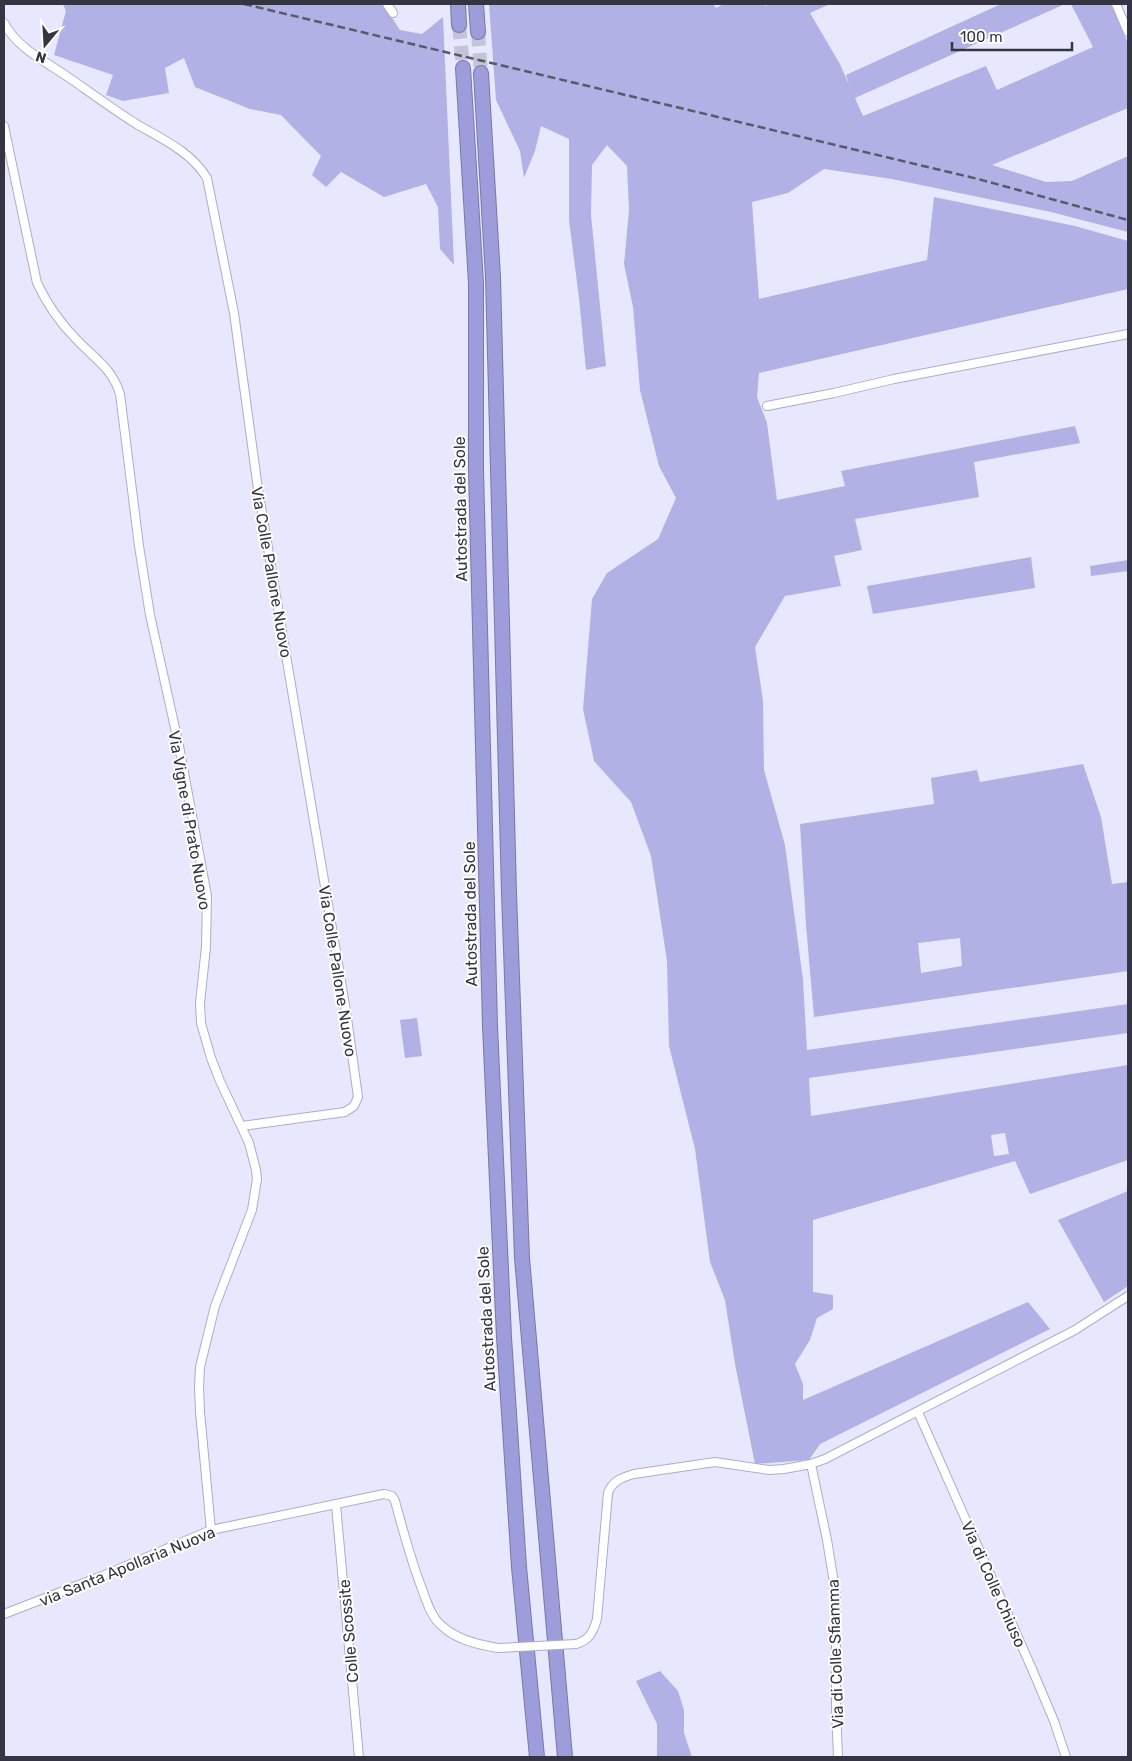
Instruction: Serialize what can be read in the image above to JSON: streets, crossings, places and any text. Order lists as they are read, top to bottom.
{
  "streets": {
    "highway": ["Autostrada del Sole"],
    "street": [
      "Via Colle Pallone Nuovo",
      "Via Vigne di Prato Nuovo",
      "via Santa Apollaria Nuova",
      "Via di Colle Chiuso",
      "Colle Scossite",
      "Via di Colle Sfiamma"
    ]
  },
  "crossings": [
    ["Via Colle Pallone Nuovo", "Via Vigne di Prato Nuovo"],
    ["Via Vigne di Prato Nuovo", "via Santa Apollaria Nuova"],
    ["via Santa Apollaria Nuova", "Colle Scossite"],
    ["via Santa Apollaria Nuova", "Via di Colle Sfiamma"]
  ],
  "scale_bar": "100 m",
  "north": "bottom"
}
